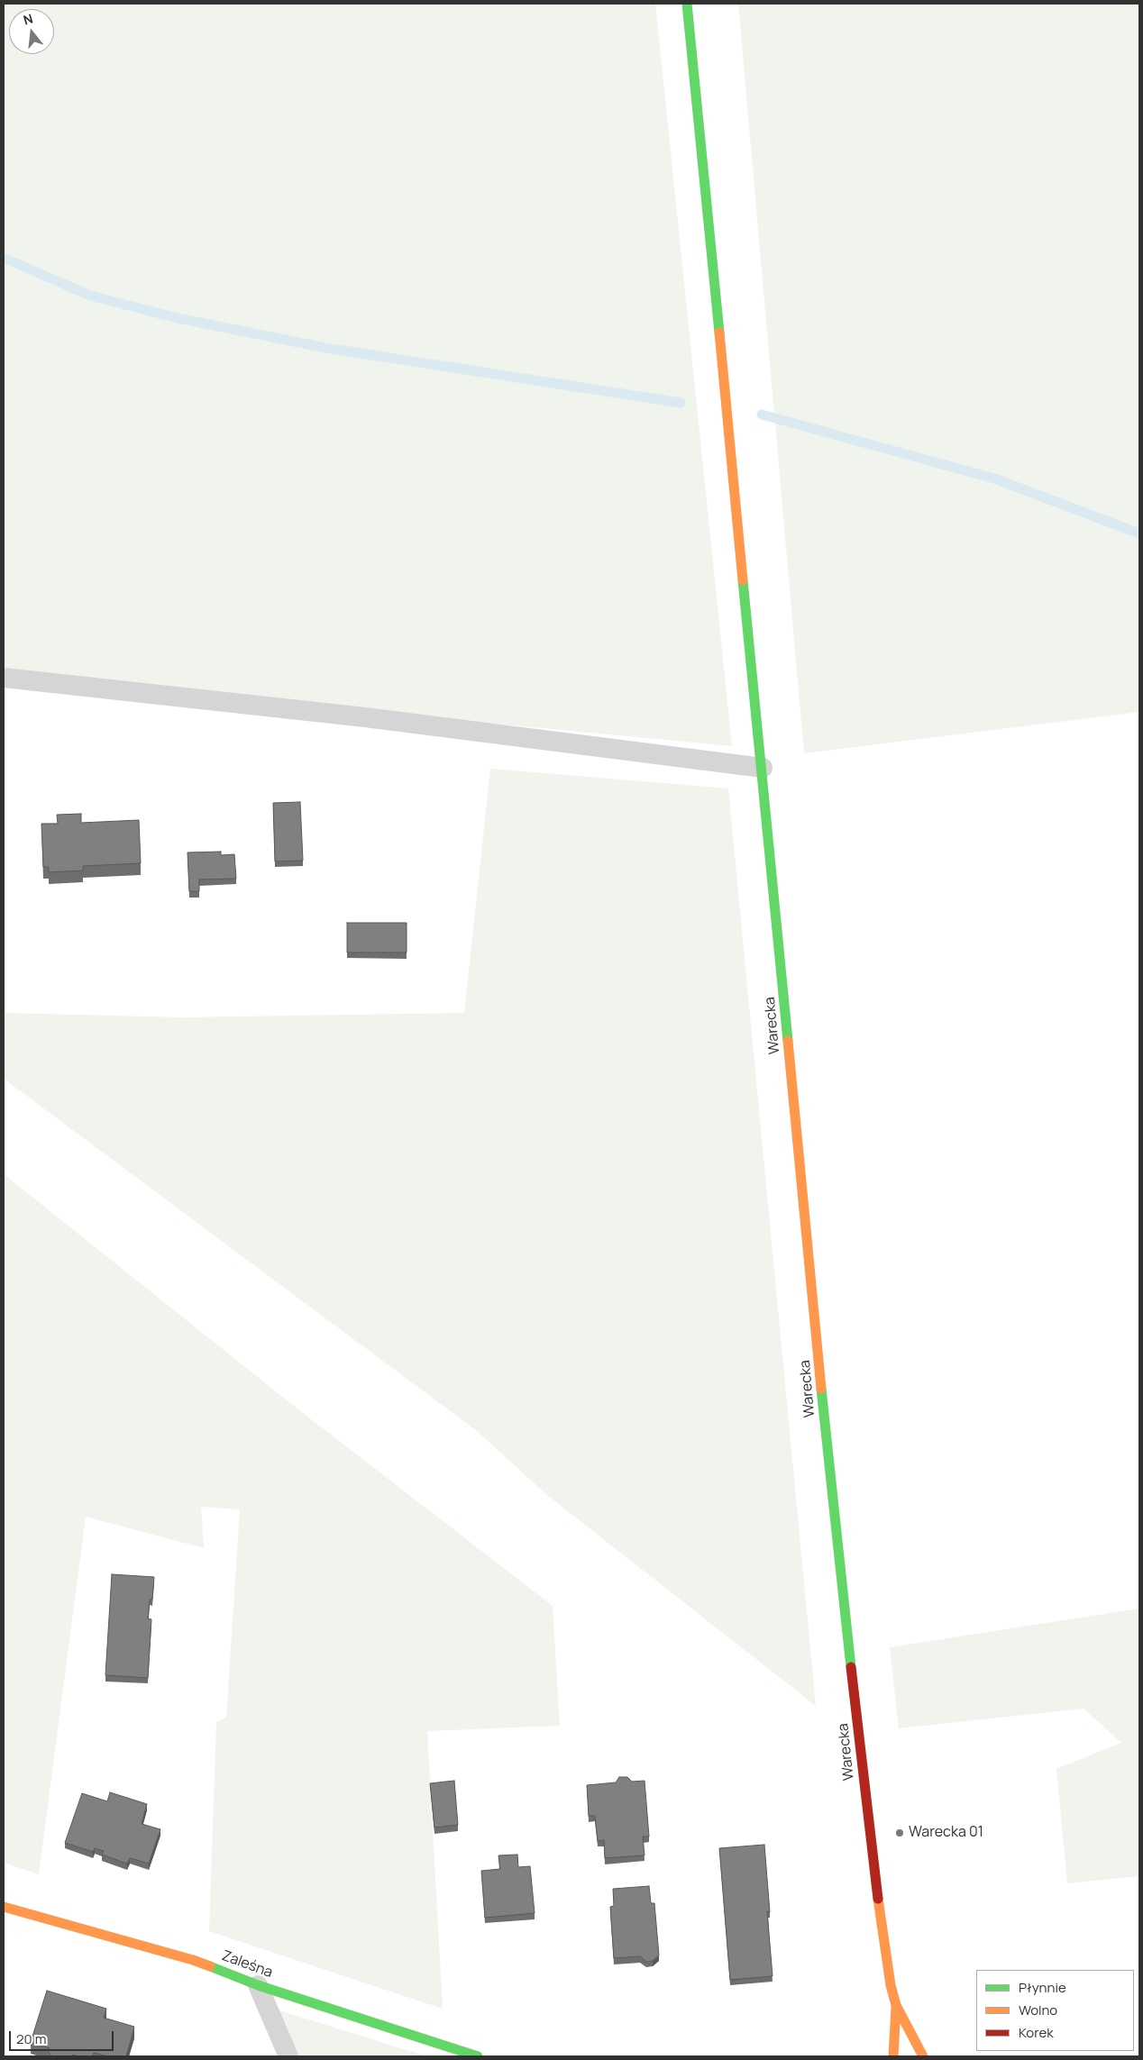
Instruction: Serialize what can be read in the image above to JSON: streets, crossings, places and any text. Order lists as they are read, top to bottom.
{
  "streets": {
    "street": ["Warecka", "Zaleśna"]
  },
  "places": ["Warecka 01"],
  "legend": ["Płynnie", "Wolno", "Korek"],
  "scale_bar": "20 m",
  "north": "top"
}
